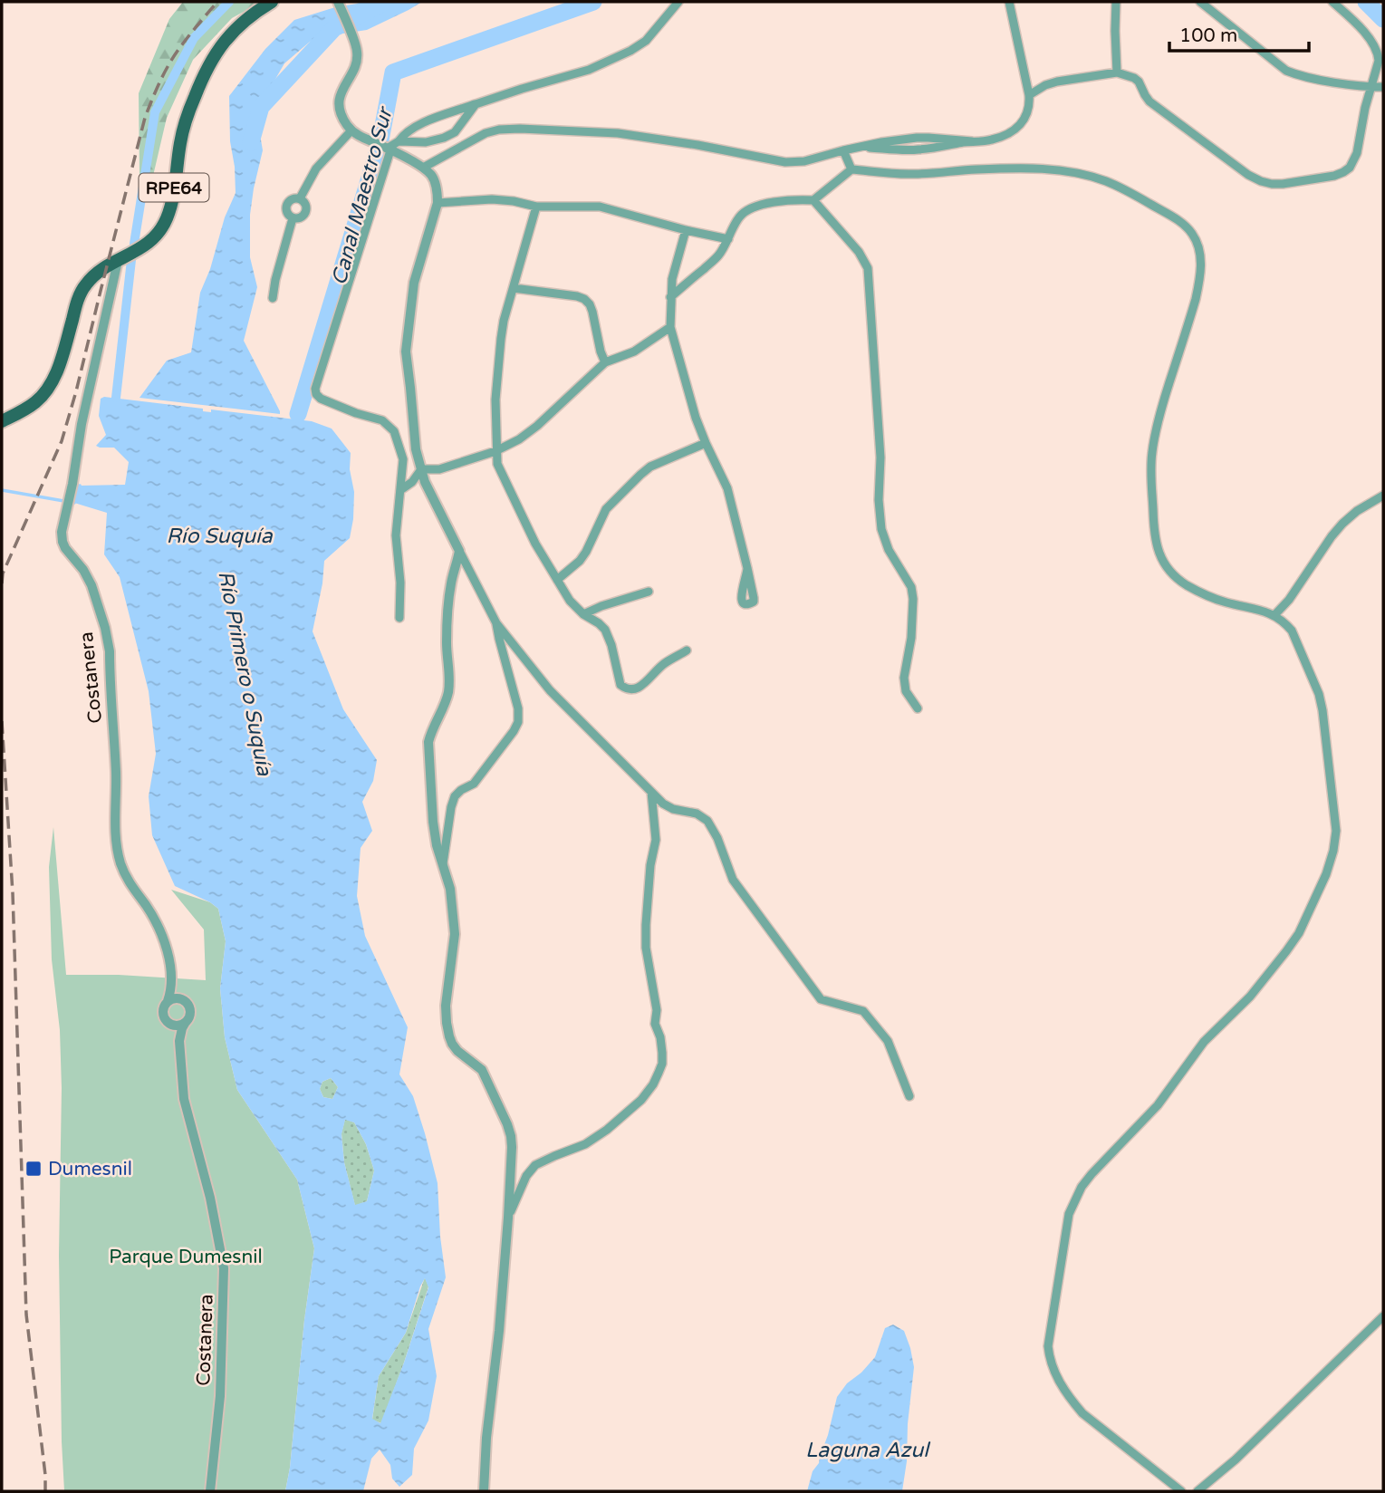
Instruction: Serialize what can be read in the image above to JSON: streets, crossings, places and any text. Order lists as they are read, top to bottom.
{
  "streets": {
    "main road": ["RPE64"],
    "street": ["Costanera"]
  },
  "crossings": [
    ["RPE64", "Costanera"]
  ],
  "water": [
    "Canal Maestro Sur",
    "Río Suquía",
    "Río Primero o Suquía",
    "Laguna Azul"
  ],
  "parks": ["Parque Dumesnil"],
  "places": {
    "transit": ["Dumesnil"]
  },
  "scale_bar": "100 m"
}
